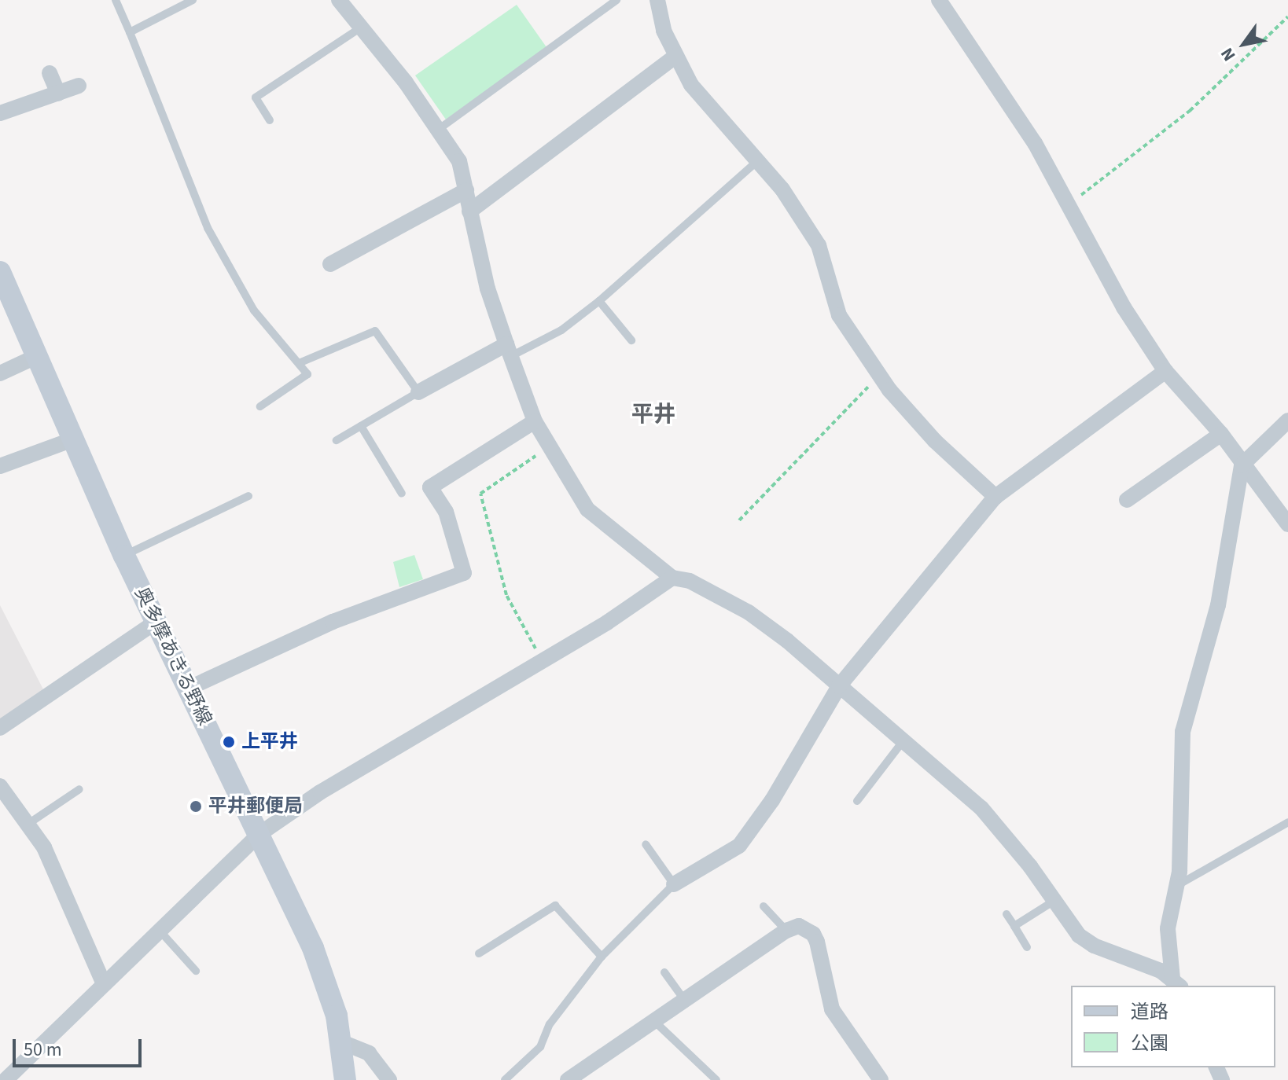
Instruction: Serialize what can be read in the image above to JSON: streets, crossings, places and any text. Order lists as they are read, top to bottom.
{
  "streets": {
    "main road": ["奥多摩あきる野線"]
  },
  "districts": ["平井"],
  "places": ["上平井", "平井郵便局"],
  "legend": ["道路", "公園"],
  "scale_bar": "50 m",
  "north": "bottom left"
}
